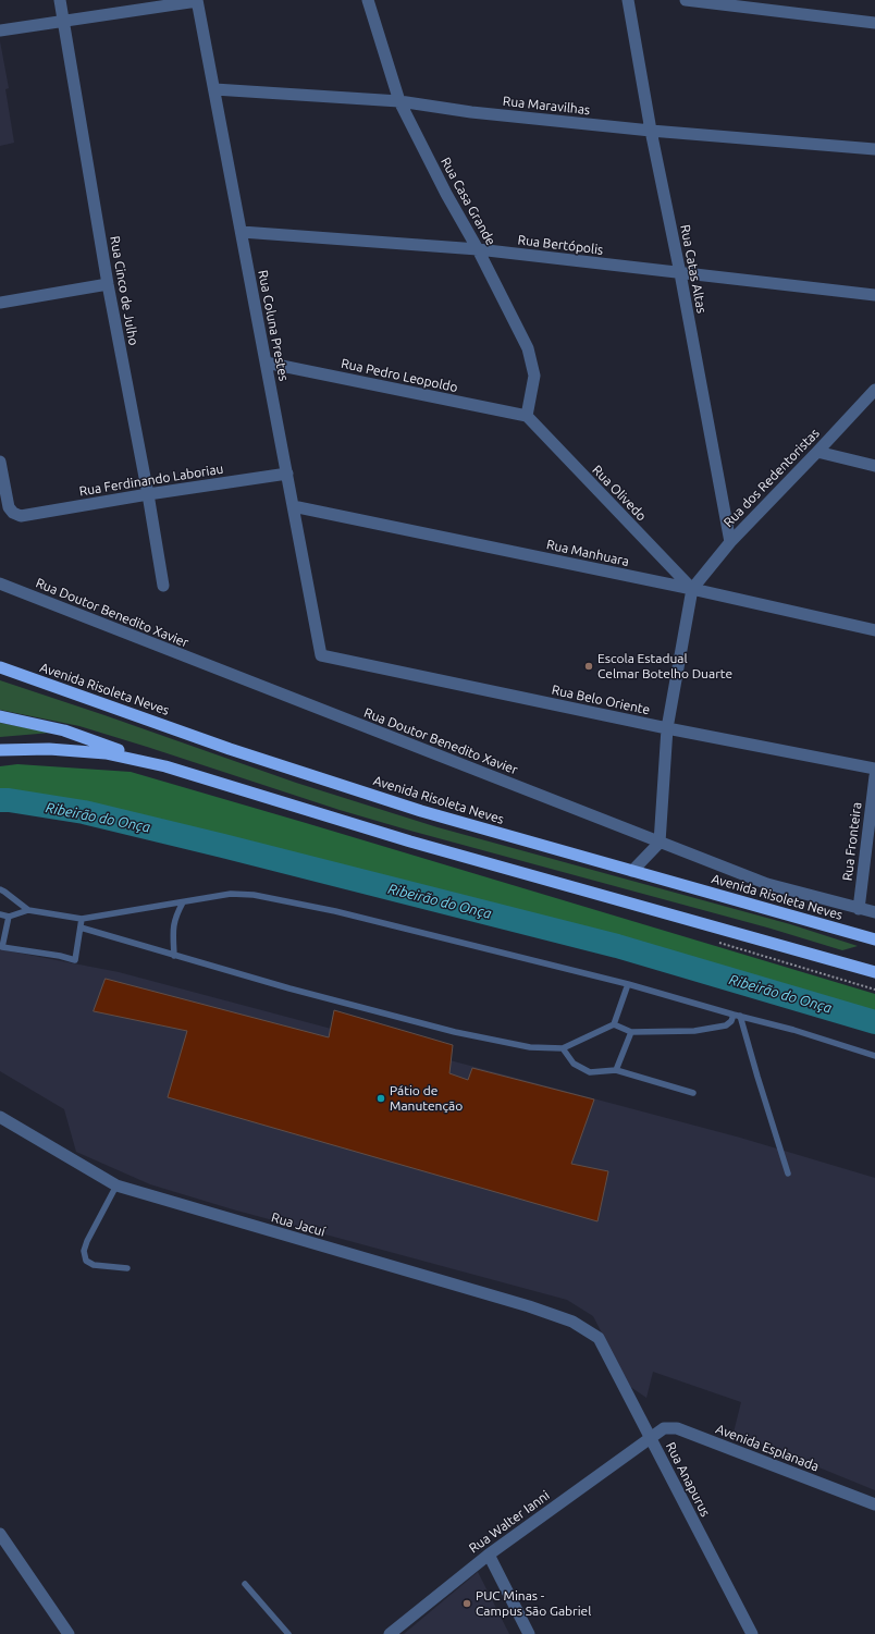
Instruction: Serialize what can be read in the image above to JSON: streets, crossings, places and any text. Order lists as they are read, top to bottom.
{
  "streets": {
    "highway": ["Avenida Risoleta Neves"],
    "street": [
      "Rua Maravilhas",
      "Rua Casa Grande",
      "Rua Bertópolis",
      "Rua Catas Altas",
      "Rua Cinco de Julho",
      "Rua Coluna Prestes",
      "Rua Pedro Leopoldo",
      "Rua dos Redentoristas",
      "Rua Ferdinando Laboriau",
      "Rua Olivedo",
      "Rua Manhuara",
      "Rua Doutor Benedito Xavier",
      "Rua Belo Oriente",
      "Rua Fronteira",
      "Rua Jacuí",
      "Avenida Esplanada",
      "Rua Anapurus",
      "Rua Walter Ianni"
    ]
  },
  "crossings": [
    ["Rua Maravilhas", "Rua Casa Grande"],
    ["Rua Maravilhas", "Rua Catas Altas"],
    ["Rua Maravilhas", "Rua Coluna Prestes"],
    ["Rua Casa Grande", "Rua Bertópolis"],
    ["Rua Casa Grande", "Rua Pedro Leopoldo"],
    ["Rua Casa Grande", "Rua Olivedo"],
    ["Rua Bertópolis", "Rua Catas Altas"],
    ["Rua Bertópolis", "Rua Coluna Prestes"],
    ["Rua Catas Altas", "Rua dos Redentoristas"],
    ["Rua Cinco de Julho", "Rua Ferdinando Laboriau"],
    ["Rua Coluna Prestes", "Rua Pedro Leopoldo"],
    ["Rua Coluna Prestes", "Rua Ferdinando Laboriau"],
    ["Rua Coluna Prestes", "Rua Manhuara"],
    ["Rua Coluna Prestes", "Rua Belo Oriente"],
    ["Rua Pedro Leopoldo", "Rua Olivedo"],
    ["Rua dos Redentoristas", "Rua Olivedo"],
    ["Rua dos Redentoristas", "Rua Manhuara"],
    ["Rua Olivedo", "Rua Manhuara"],
    ["Rua Doutor Benedito Xavier", "Rua Fronteira"],
    ["Rua Jacuí", "Rua Anapurus"],
    ["Avenida Esplanada", "Rua Anapurus"],
    ["Avenida Esplanada", "Rua Walter Ianni"],
    ["Rua Anapurus", "Rua Walter Ianni"]
  ],
  "water": ["Ribeirão do Onça"],
  "places": ["Escola Estadual Celmar Botelho Duarte", "Pátio de Manutenção", "PUC Minas - Campus São Gabriel"]
}
